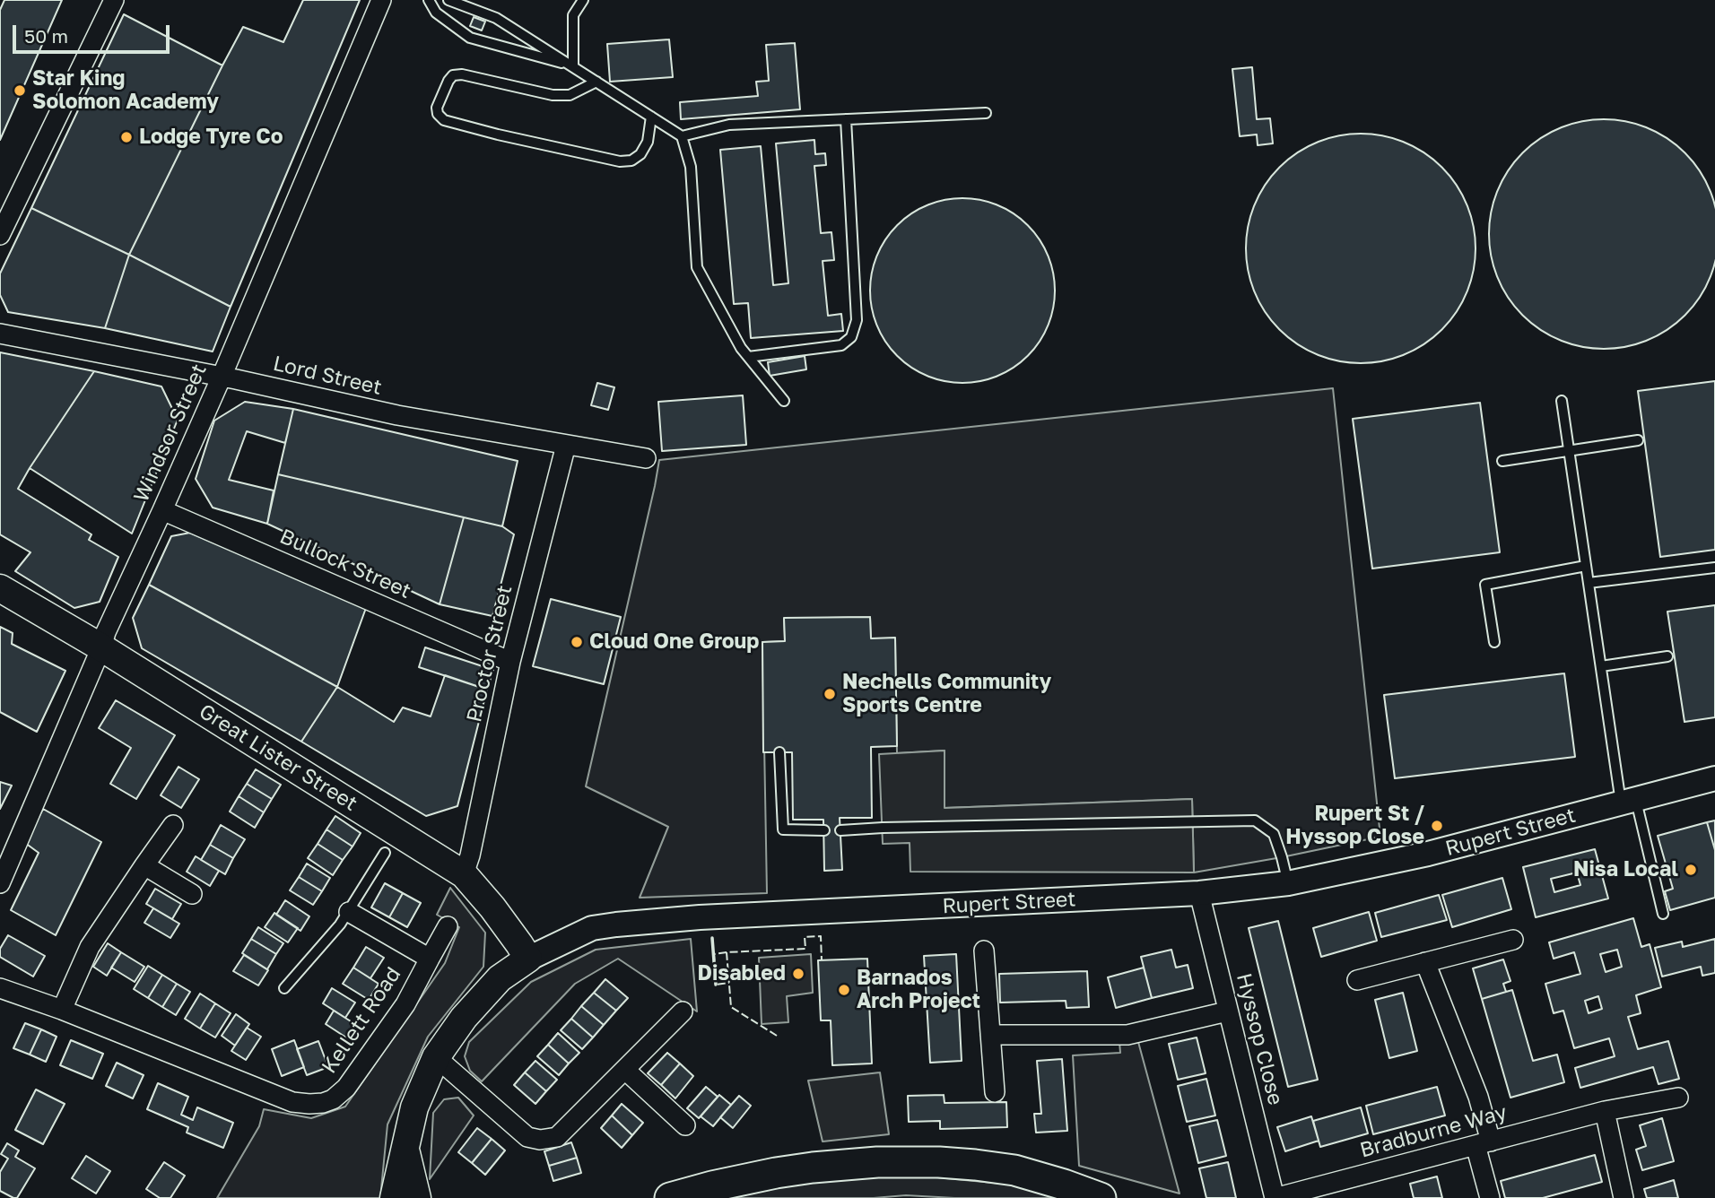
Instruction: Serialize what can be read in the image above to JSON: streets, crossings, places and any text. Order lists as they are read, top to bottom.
{
  "streets": {
    "main road": ["Great Lister Street", "Rupert Street"],
    "street": [
      "Lord Street",
      "Windsor Street",
      "Bullock Street",
      "Proctor Street",
      "Kellett Road",
      "Hyssop Close",
      "Bradburne Way"
    ]
  },
  "crossings": [
    ["Lord Street", "Windsor Street"],
    ["Lord Street", "Proctor Street"],
    ["Windsor Street", "Bullock Street"],
    ["Windsor Street", "Great Lister Street"],
    ["Bullock Street", "Proctor Street"],
    ["Proctor Street", "Great Lister Street"],
    ["Great Lister Street", "Rupert Street"],
    ["Rupert Street", "Hyssop Close"],
    ["Hyssop Close", "Bradburne Way"]
  ],
  "places": [
    "Star King Solomon Academy",
    "Lodge Tyre Co",
    "Cloud One Group",
    "Nechells Community Sports Centre",
    "Rupert St / Hyssop Close",
    "Nisa Local",
    "Disabled",
    "Barnados Arch Project"
  ],
  "scale_bar": "50 m"
}
